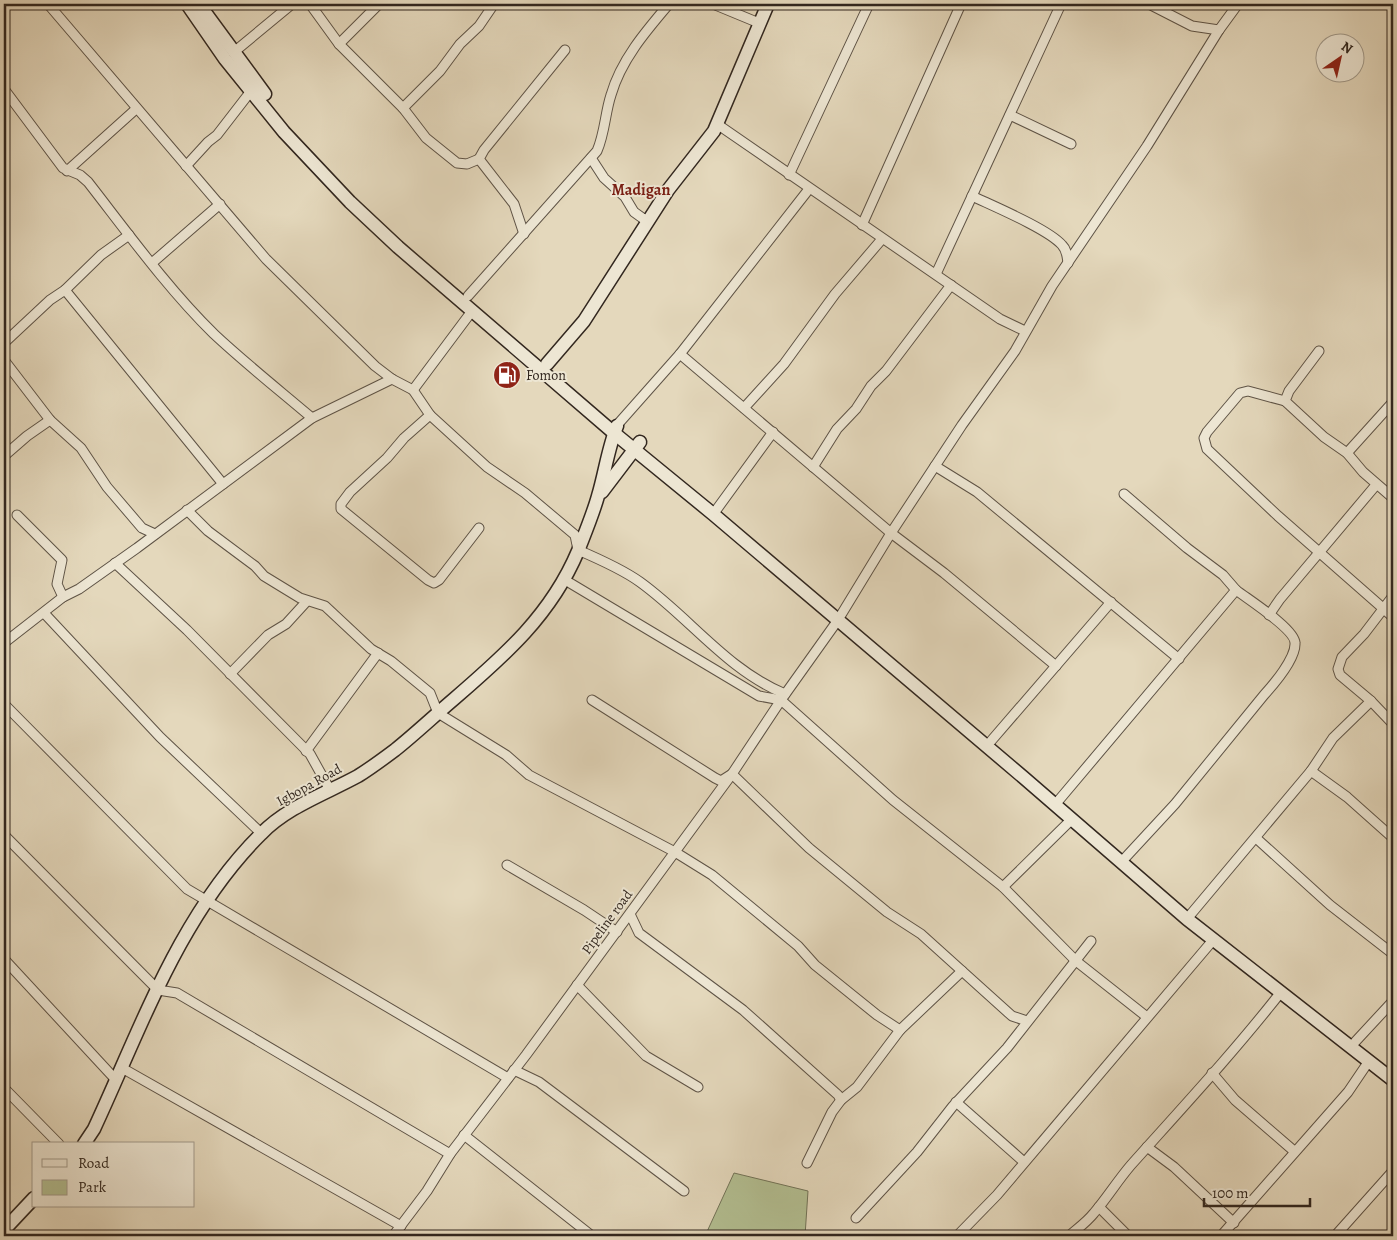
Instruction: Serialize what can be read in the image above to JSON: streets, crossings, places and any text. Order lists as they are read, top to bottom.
{
  "streets": {
    "main road": ["Igbopa Road"],
    "street": ["Pipeline road"]
  },
  "districts": ["Madigan"],
  "places": {
    "fuel station": ["Fomon"]
  },
  "legend": ["Road", "Park"],
  "scale_bar": "100 m",
  "north": "top right"
}
